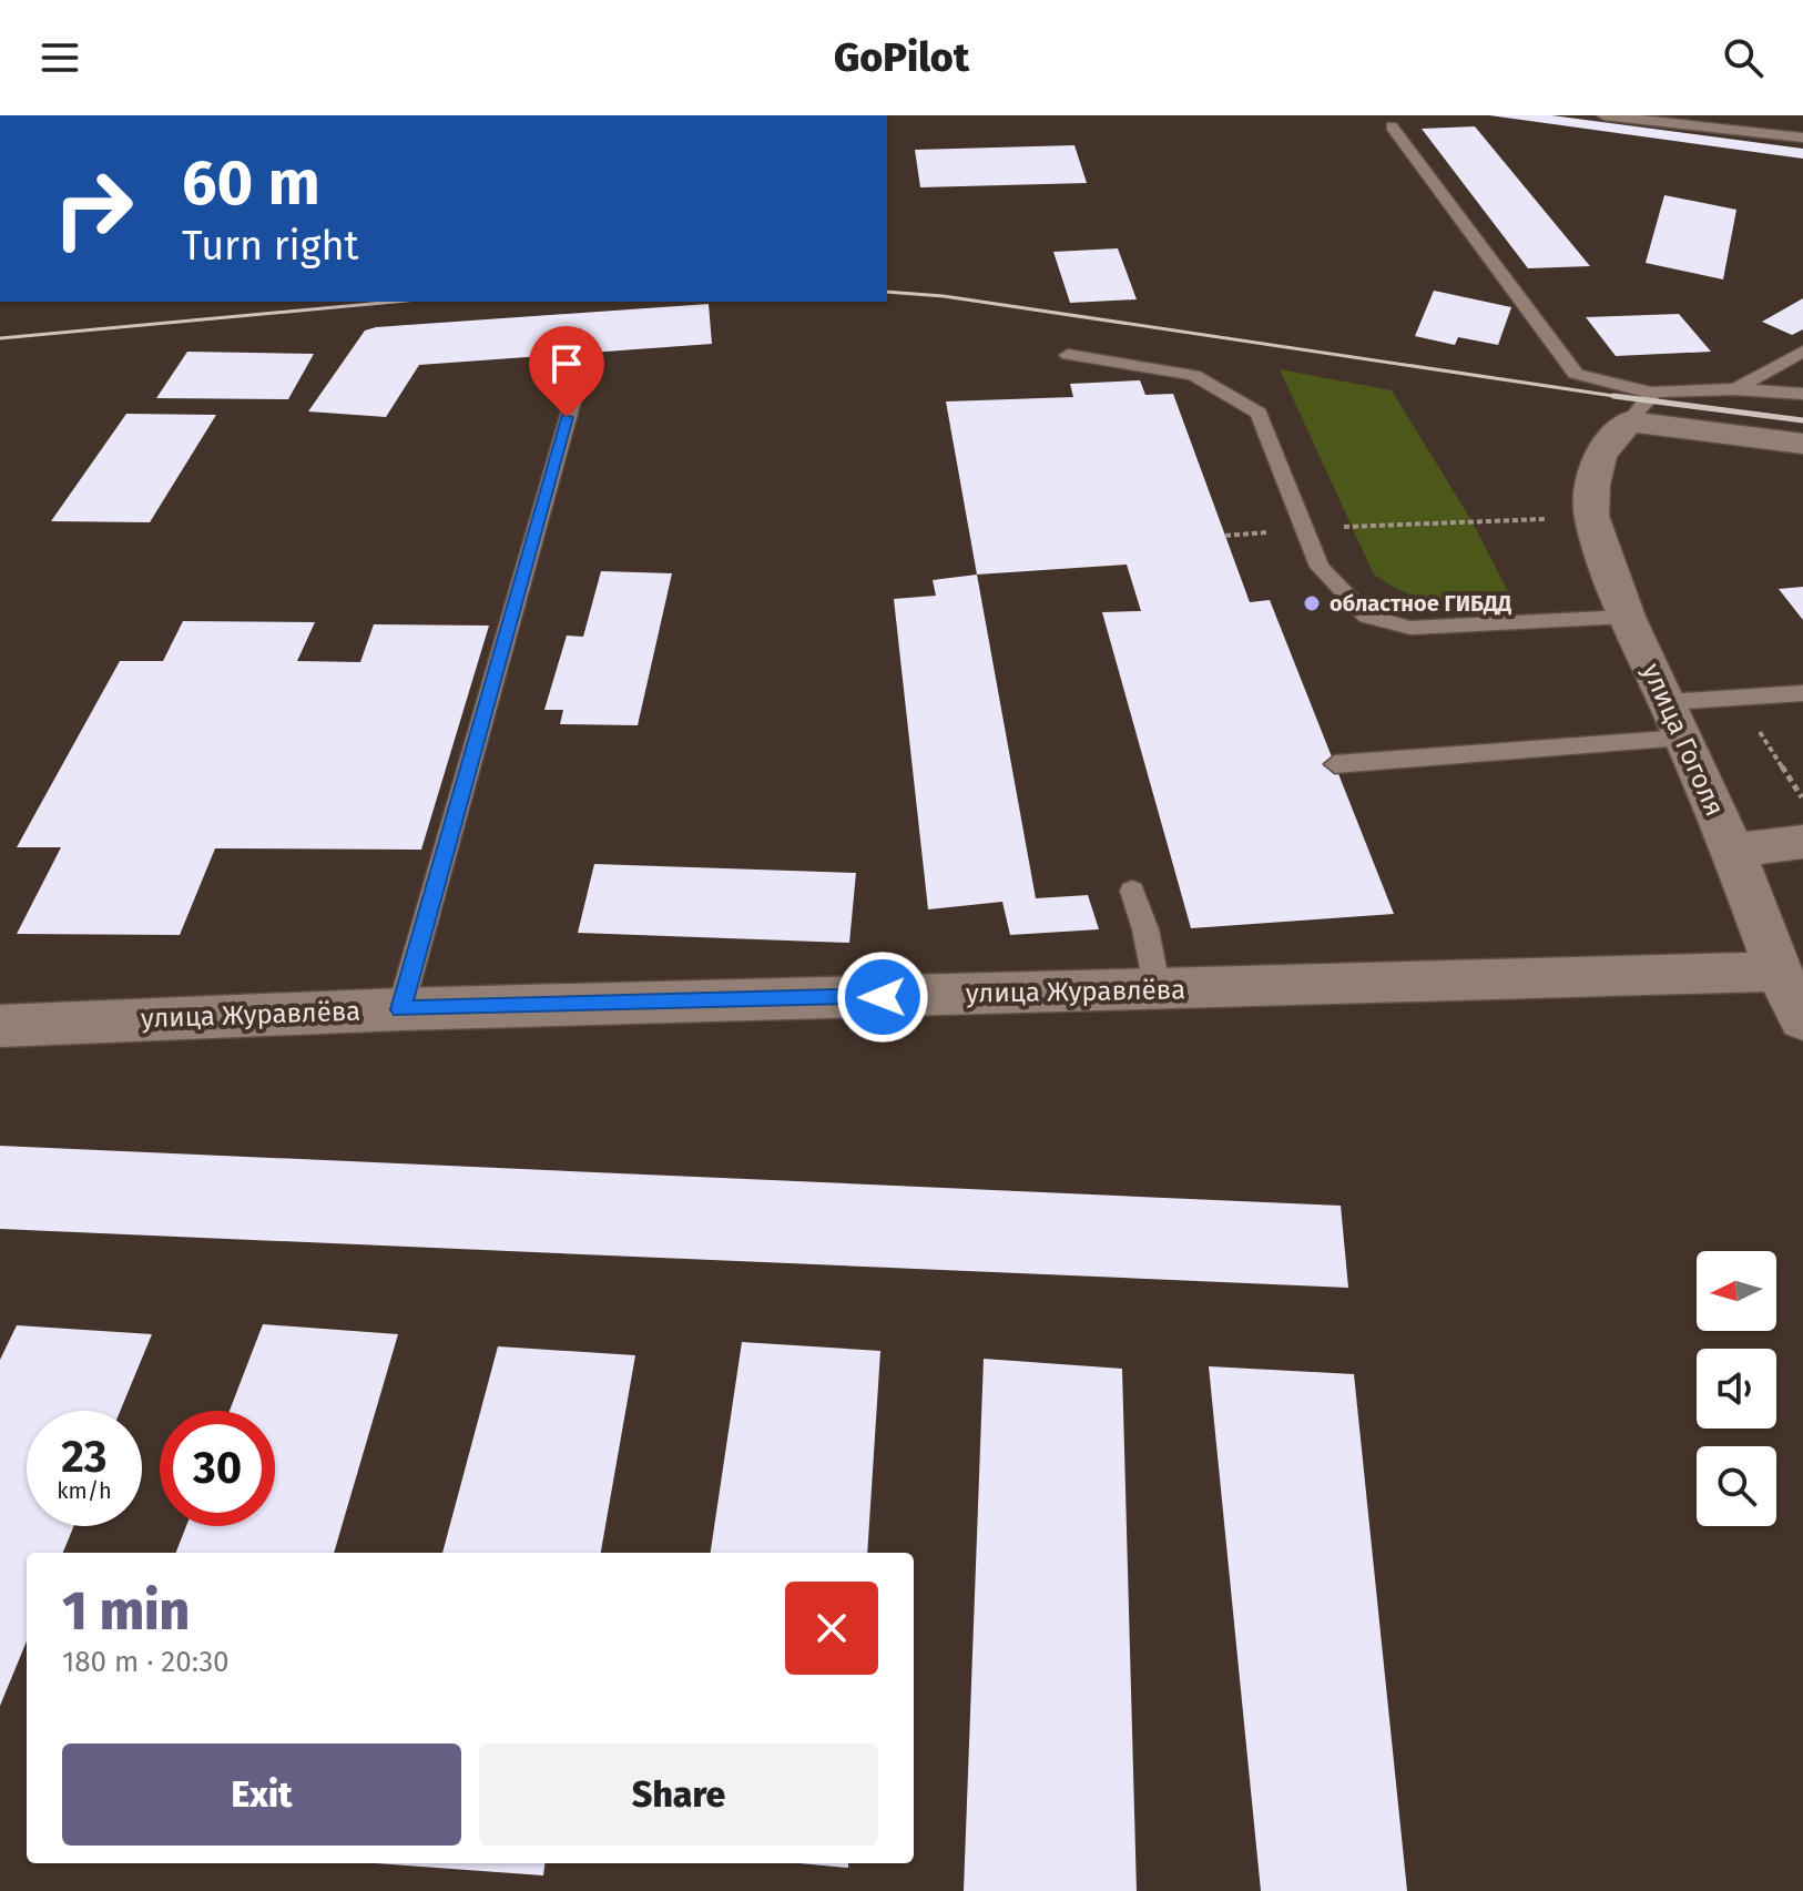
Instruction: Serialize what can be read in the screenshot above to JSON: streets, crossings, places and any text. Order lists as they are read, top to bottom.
{
  "streets": {
    "street": ["улица Гоголя", "улица Журавлёва"]
  },
  "crossings": [
    ["улица Гоголя", "улица Журавлёва"]
  ],
  "places": ["областное ГИБДД"],
  "north": "left",
  "page": {
    "header": "GoPilot",
    "turn": ["60 m", "Turn right"],
    "speed": "23 km/h",
    "limit": "30",
    "heading": ["1 min", "180 m · 20:30"],
    "buttons": ["Exit", "Share"]
  }
}
